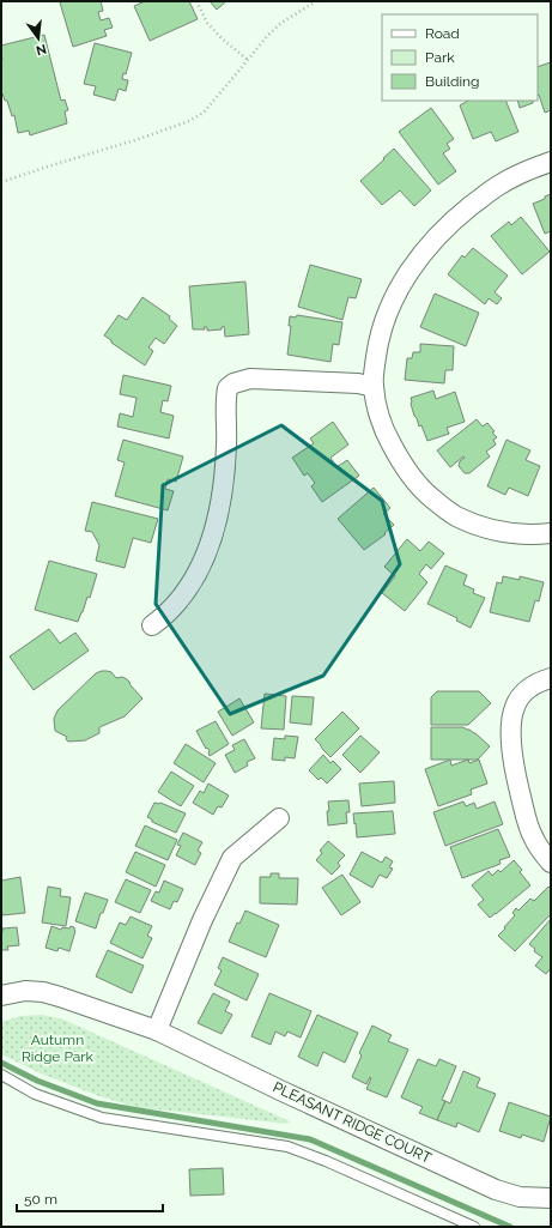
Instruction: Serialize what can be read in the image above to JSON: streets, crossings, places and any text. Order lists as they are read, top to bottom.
{
  "streets": {
    "street": ["PLEASANT RIDGE COURT"]
  },
  "parks": ["Autumn Ridge Park"],
  "legend": ["Road", "Park", "Building"],
  "scale_bar": "50 m",
  "north": "bottom"
}
